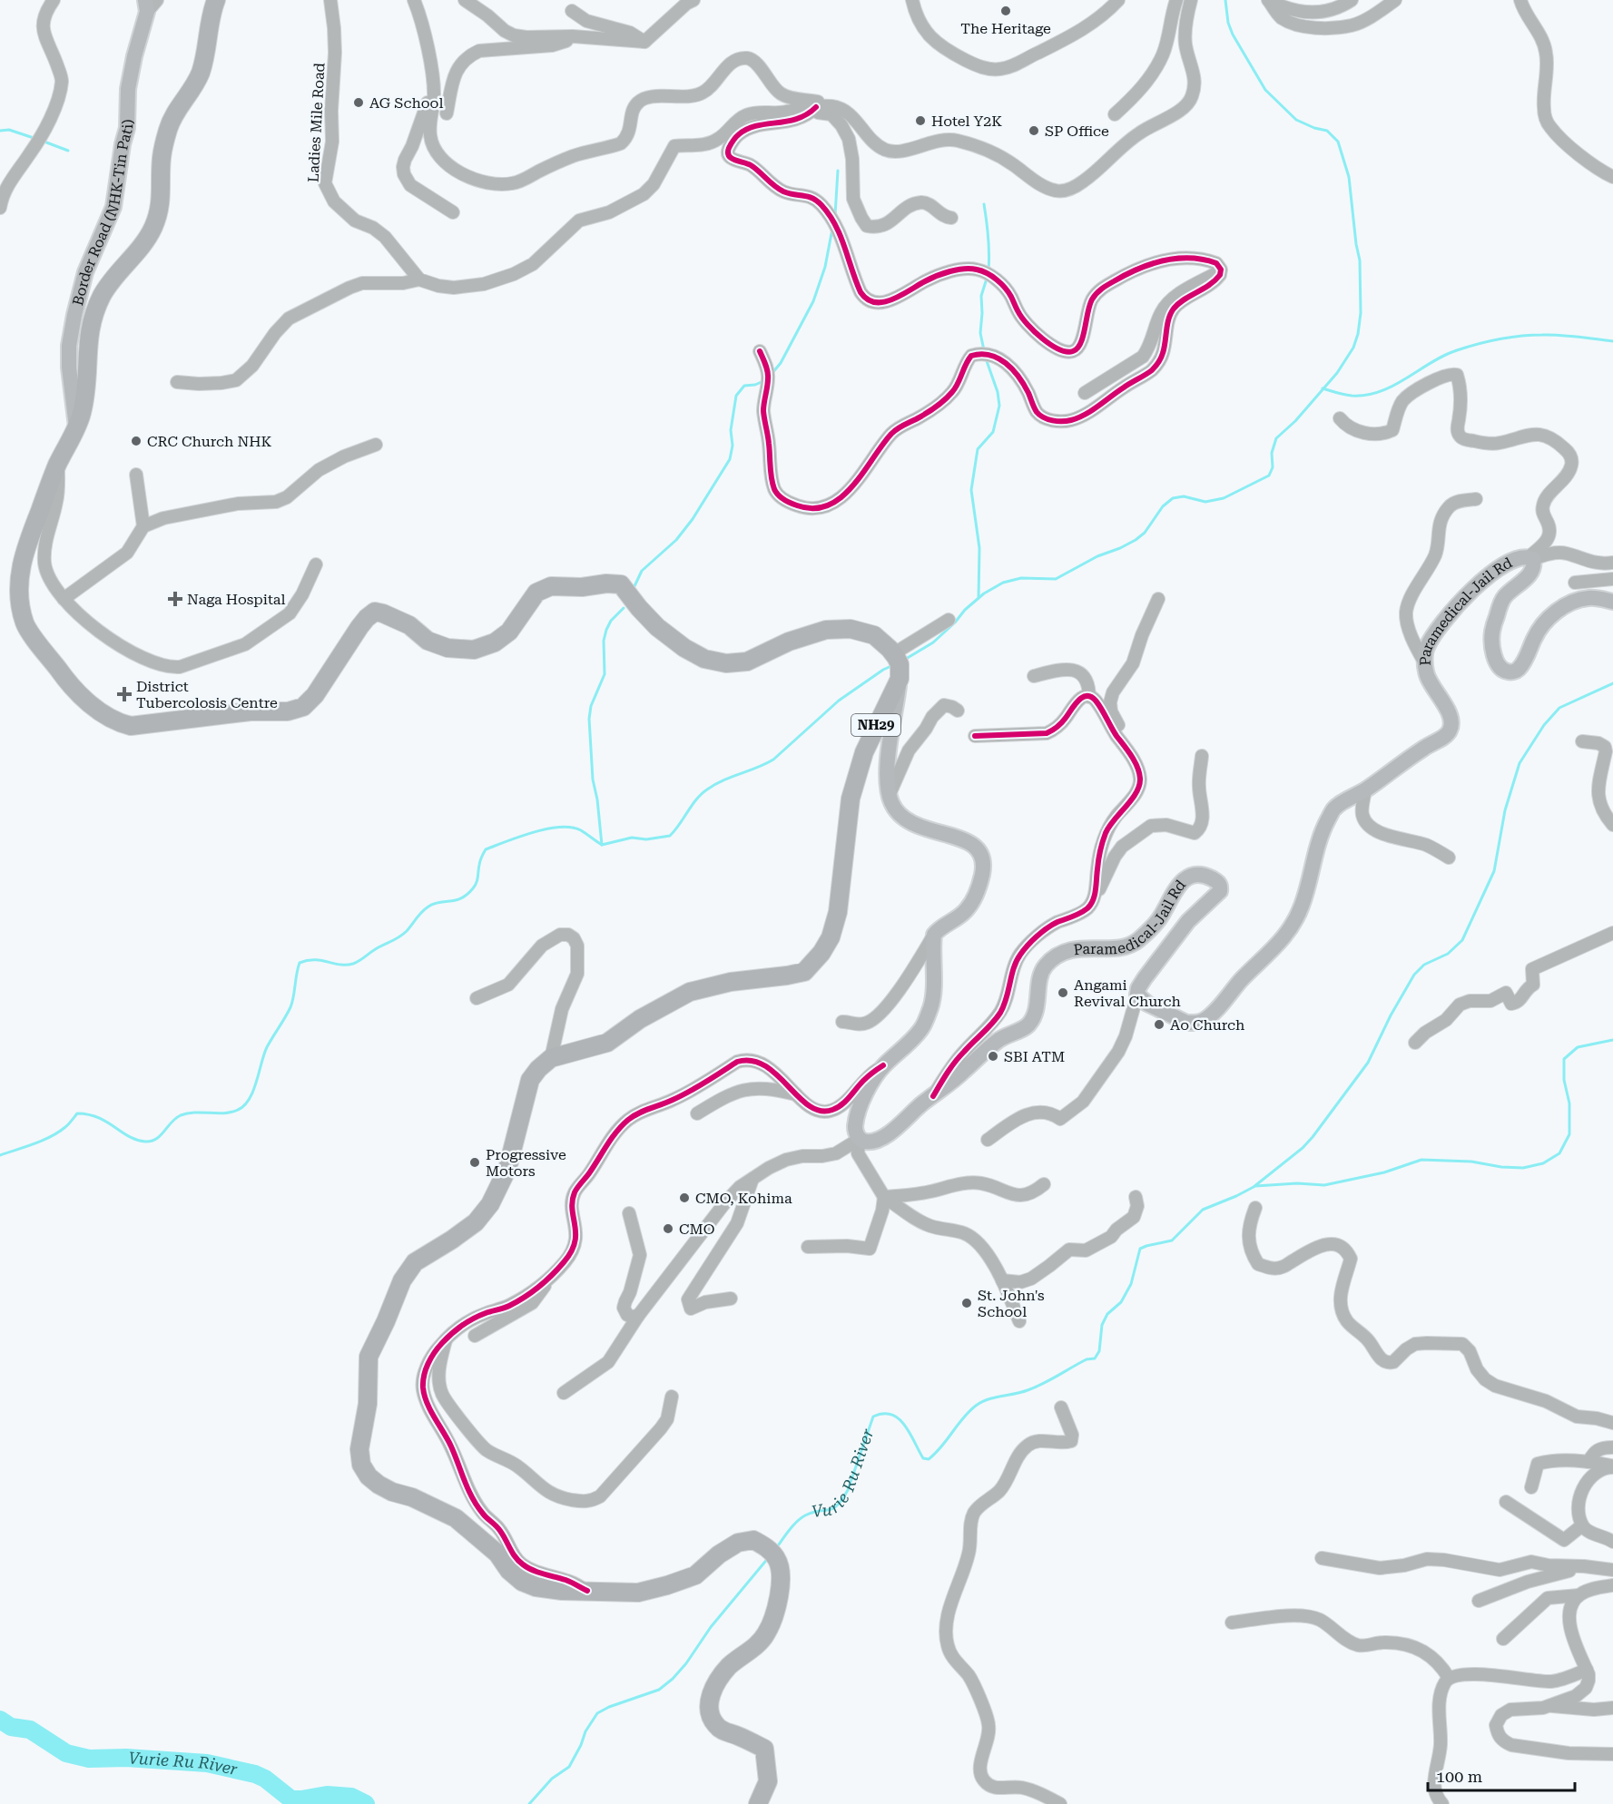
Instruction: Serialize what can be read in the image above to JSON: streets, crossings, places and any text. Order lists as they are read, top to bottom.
{
  "streets": {
    "highway": ["NH29"],
    "main road": ["Border Road (NHK-Tin Pati)", "Paramedical-Jail Rd"],
    "street": ["Ladies Mile Road"]
  },
  "water": ["Vurie Ru River"],
  "places": {
    "other": [
      "The Heritage",
      "AG School",
      "Hotel Y2K",
      "SP Office",
      "CRC Church NHK",
      "Angami Revival Church",
      "Ao Church",
      "SBI ATM",
      "Progressive Motors",
      "CMO, Kohima",
      "CMO",
      "St. John's School"
    ],
    "health": ["Naga Hospital", "District Tubercolosis Centre"]
  },
  "scale_bar": "100 m"
}
